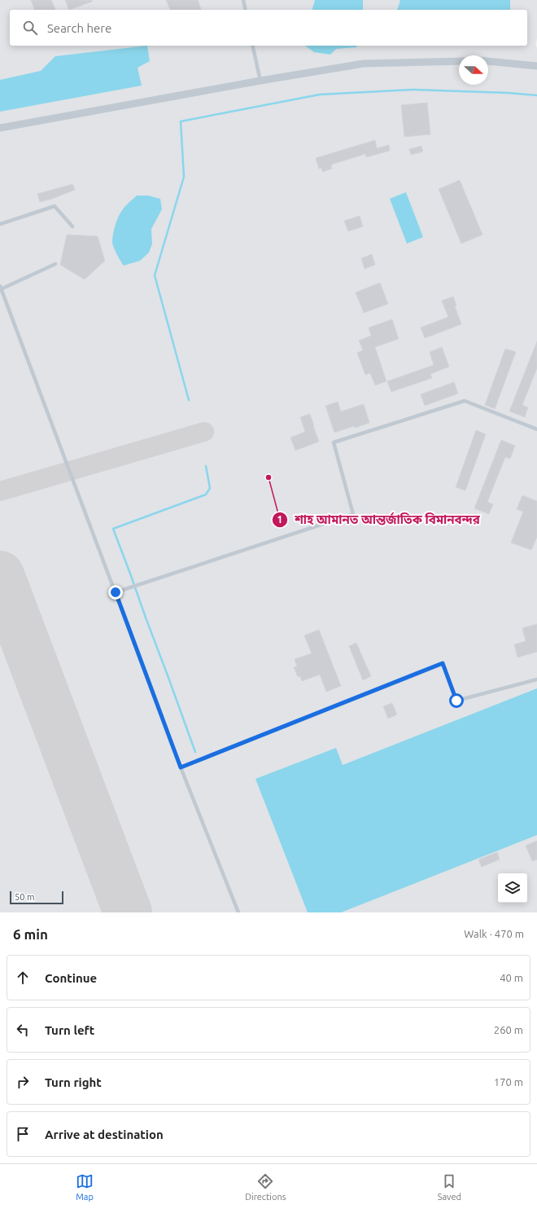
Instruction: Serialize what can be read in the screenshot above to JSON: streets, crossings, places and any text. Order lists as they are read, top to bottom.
{
  "places": ["শাহ আমানত আন্তর্জাতিক বিমানবন্দর"],
  "scale_bar": "50 m",
  "north": "right",
  "page": {
    "search": "Search here",
    "scale": "50 m",
    "heading": ["6 min", "Walk · 470 m"],
    "list": [
      ["Continue", "40 m"],
      ["Turn left", "260 m"],
      ["Turn right", "170 m"],
      "Arrive at destination"
    ],
    "nav": ["Map", "Directions", "Saved"]
  }
}
